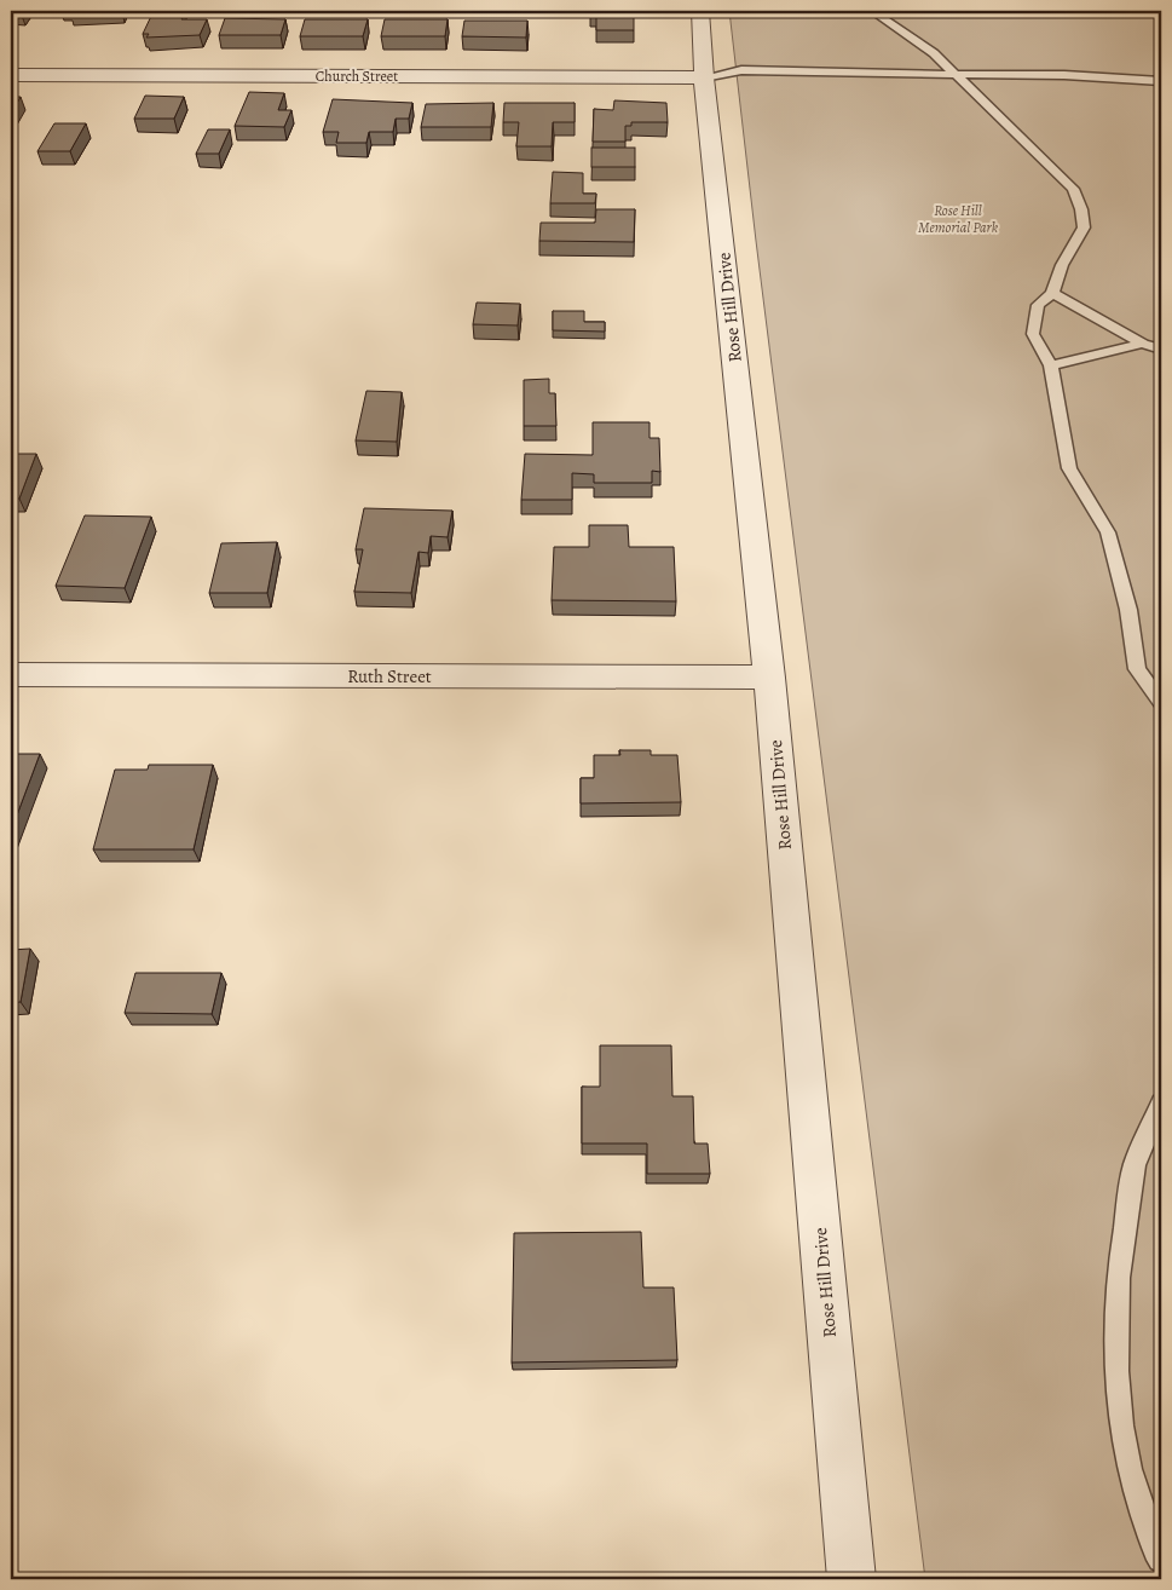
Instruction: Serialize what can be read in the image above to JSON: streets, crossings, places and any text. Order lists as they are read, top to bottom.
{
  "streets": {
    "street": ["Church Street", "Rose Hill Drive", "Ruth Street"]
  },
  "crossings": [
    ["Church Street", "Rose Hill Drive"],
    ["Rose Hill Drive", "Ruth Street"]
  ],
  "parks": ["Rose Hill Memorial Park"]
}
